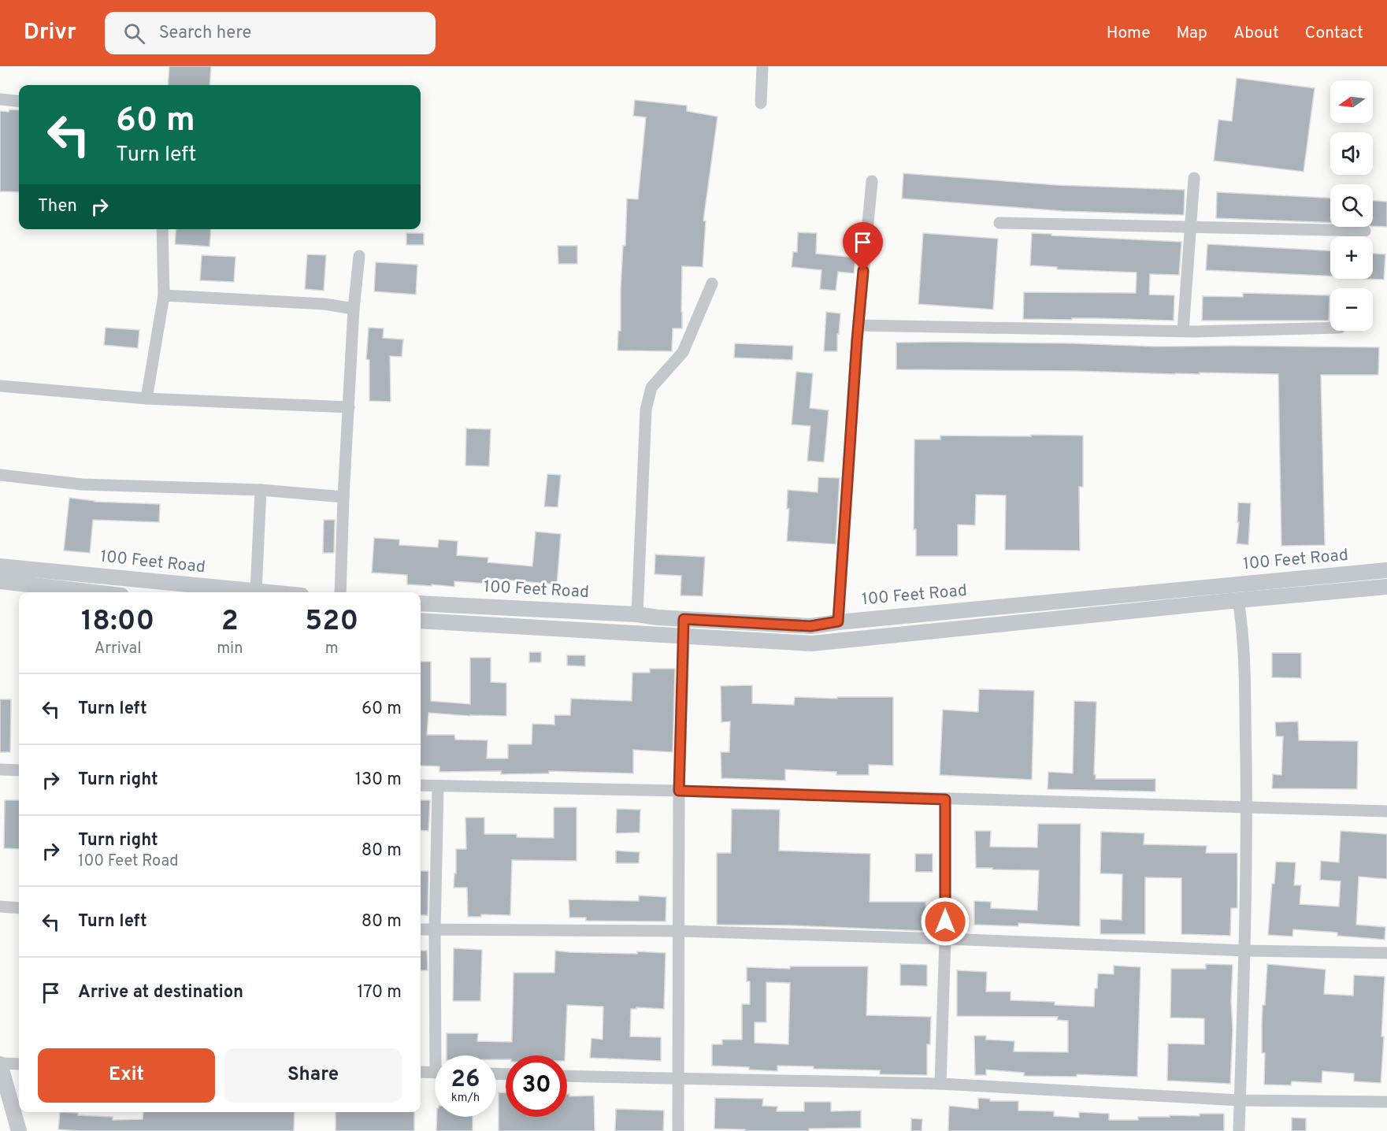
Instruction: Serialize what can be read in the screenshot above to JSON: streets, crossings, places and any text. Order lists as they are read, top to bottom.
{
  "streets": {
    "street": ["100 Feet Road"]
  },
  "north": "left",
  "page": {
    "header": "Drivr",
    "search": "Search here",
    "nav": [
      "Home",
      "Map",
      "About",
      "Contact"
    ],
    "map_buttons": ["+", "−"],
    "turn": ["60 m", "Turn left"],
    "then": "Then",
    "eta": [
      "18:00",
      "Arrival",
      "2",
      "min",
      "520",
      "m"
    ],
    "list": [
      {
        "name": "Turn left",
        "value": "60 m"
      },
      {
        "name": "Turn right",
        "value": "130 m"
      },
      {
        "name": "Turn right",
        "note": "100 Feet Road",
        "value": "80 m"
      },
      {
        "name": "Turn left",
        "value": "80 m"
      },
      {
        "name": "Arrive at destination",
        "value": "170 m"
      }
    ],
    "buttons": ["Exit", "Share"],
    "speed": "26 km/h",
    "limit": "30"
  }
}
